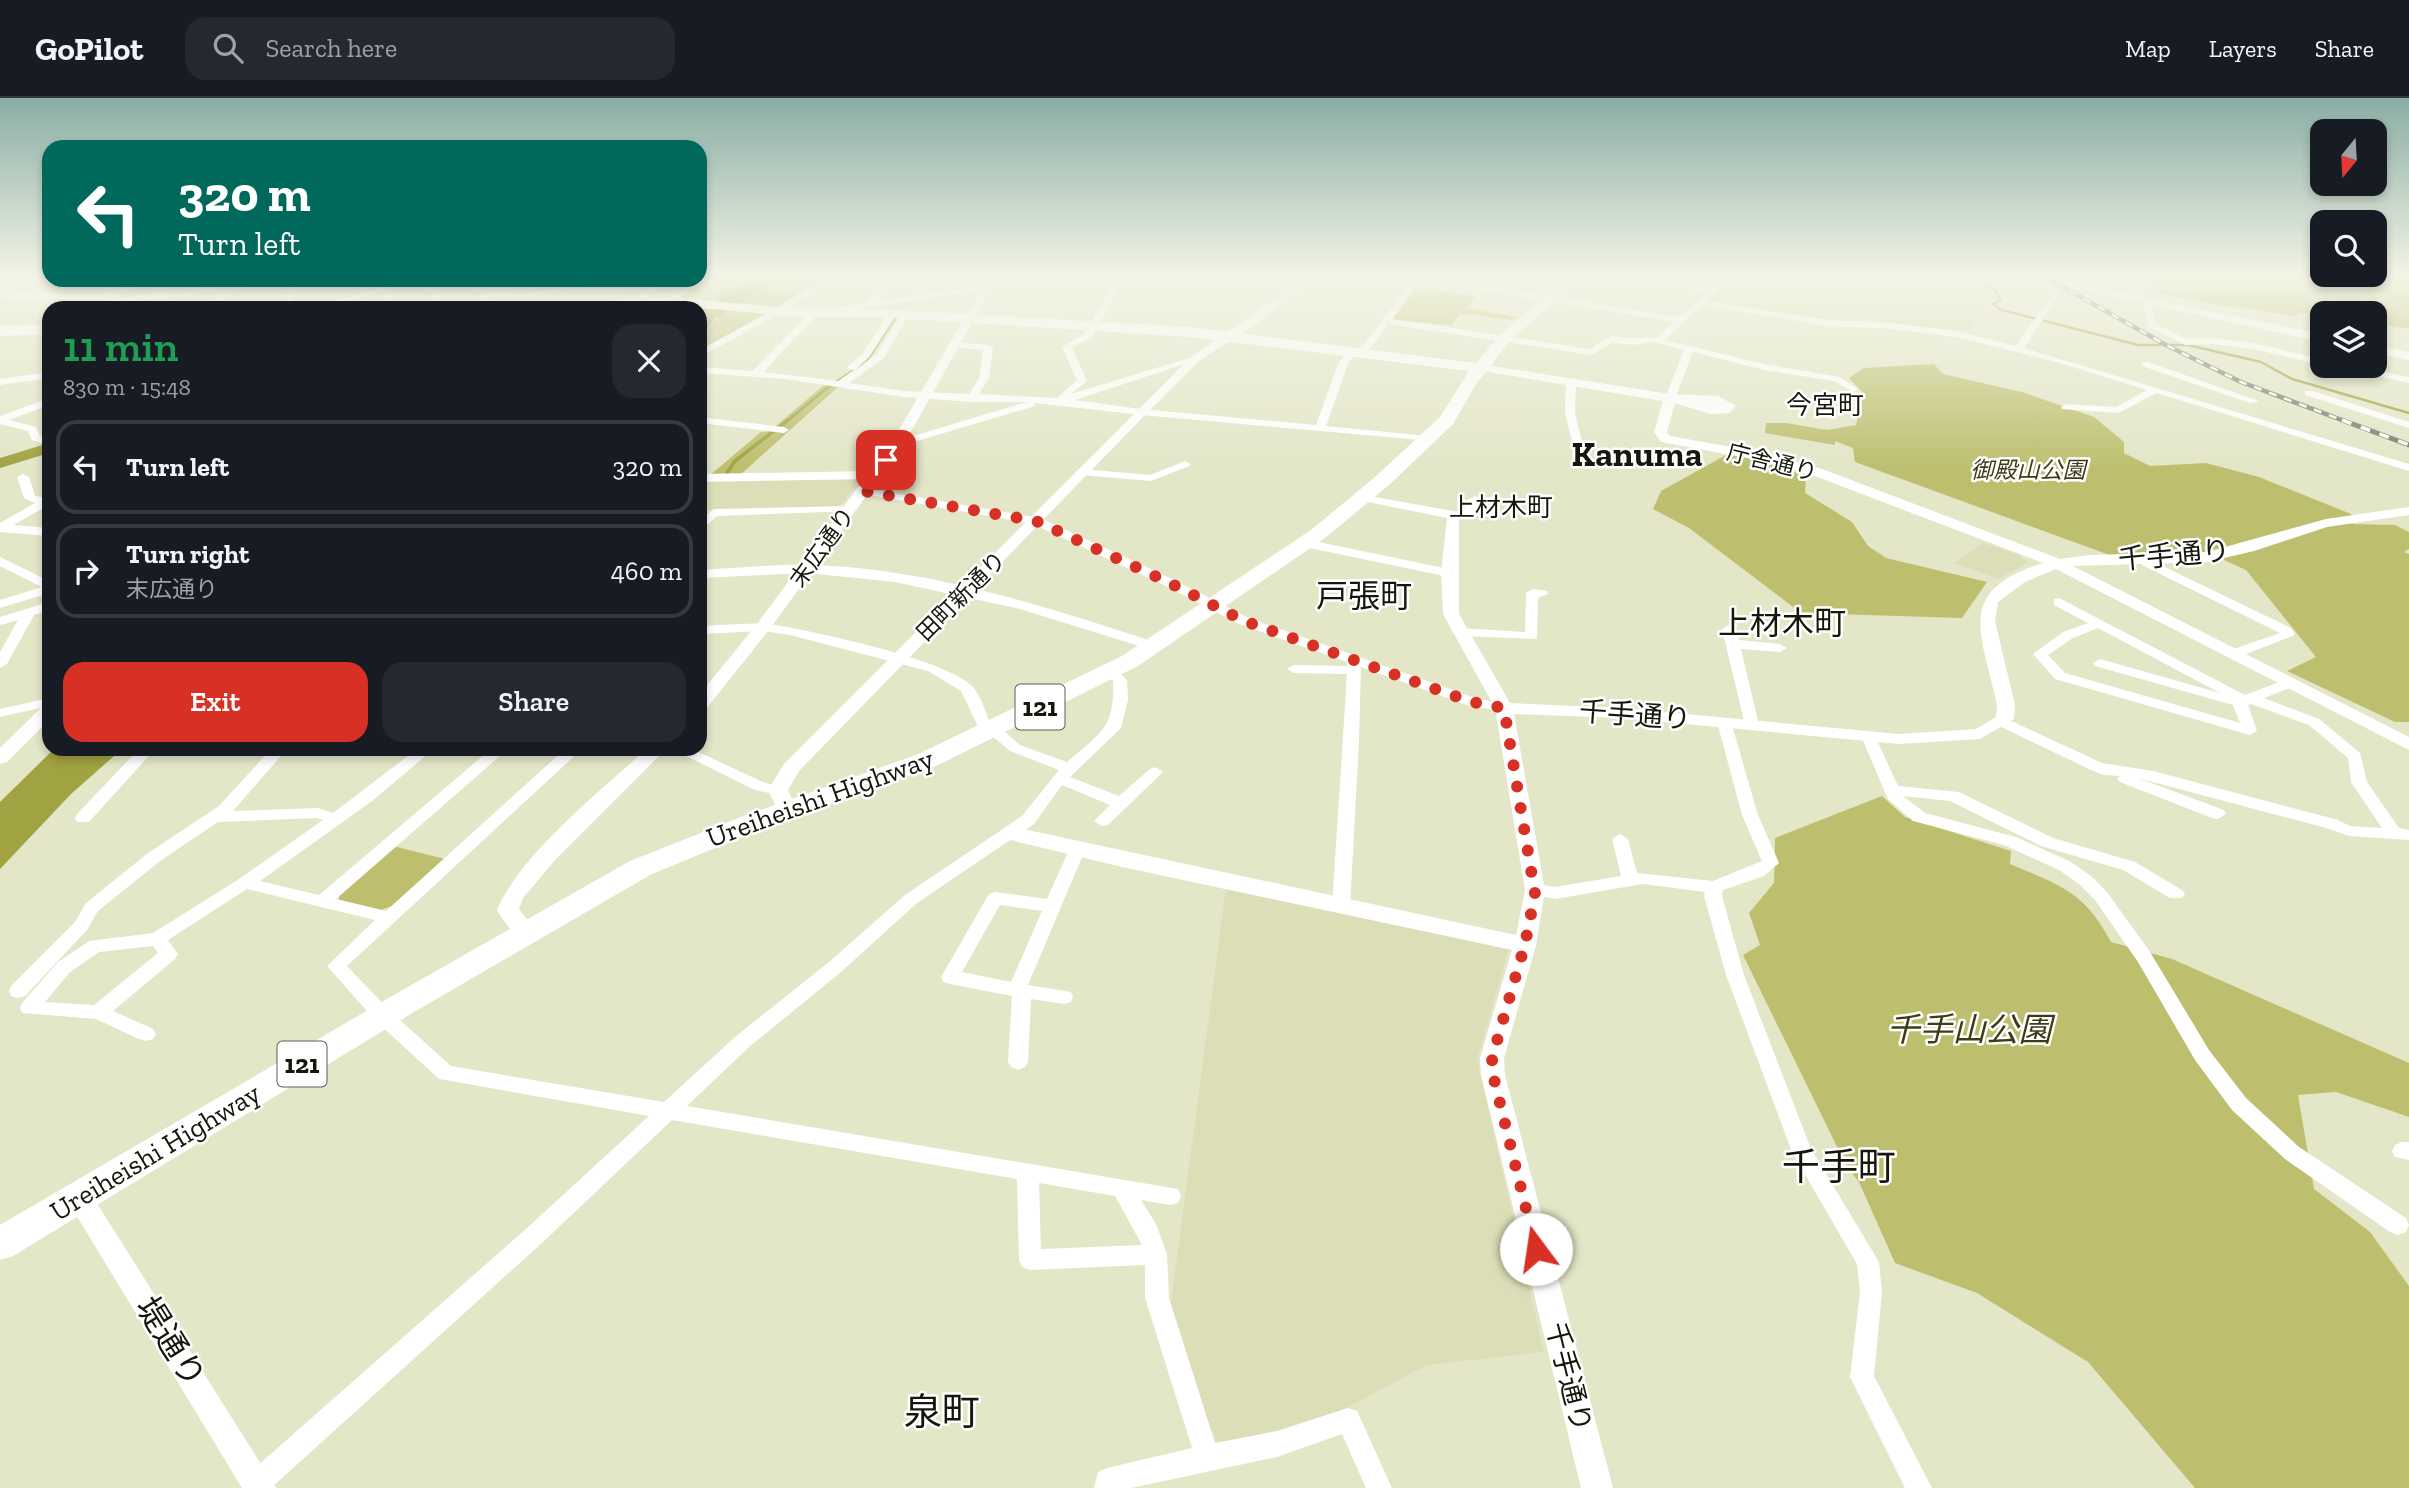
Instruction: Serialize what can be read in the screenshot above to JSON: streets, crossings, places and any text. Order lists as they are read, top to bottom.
{
  "streets": {
    "highway": ["121", "Ureiheishi Highway"],
    "street": [
      "庁舎通り",
      "末広通り",
      "千手通り",
      "田町新通り",
      "堤通り"
    ]
  },
  "crossings": [
    ["庁舎通り", "千手通り"],
    ["田町新通り", "Ureiheishi Highway"],
    ["Ureiheishi Highway", "堤通り"]
  ],
  "districts": [
    "今宮町",
    "Kanuma",
    "上材木町",
    "戸張町",
    "上材木町",
    "千手町",
    "泉町"
  ],
  "parks": ["御殿山公園", "千手山公園"],
  "north": "bottom",
  "page": {
    "header": "GoPilot",
    "search": "Search here",
    "nav": ["Map", "Layers", "Share"],
    "turn": ["320 m", "Turn left"],
    "heading": ["11 min", "830 m · 15:48"],
    "list": [
      {
        "name": "Turn left",
        "value": "320 m"
      },
      {
        "name": "Turn right",
        "note": "末広通り",
        "value": "460 m"
      }
    ],
    "buttons": ["Exit", "Share"]
  }
}
